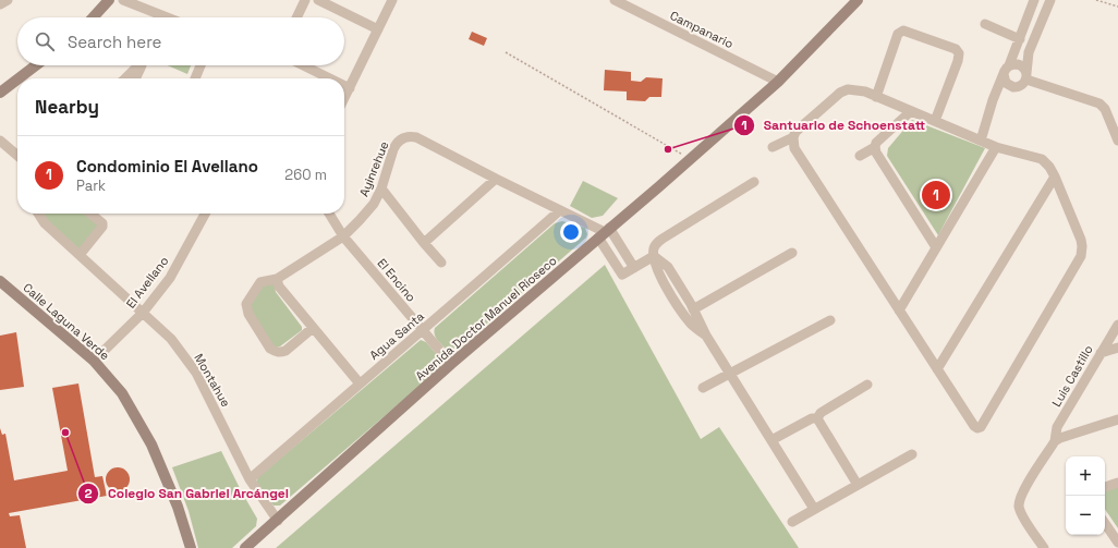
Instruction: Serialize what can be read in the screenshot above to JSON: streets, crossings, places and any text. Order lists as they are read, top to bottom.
{
  "streets": {
    "street": [
      "Campanario",
      "Ayinrehue",
      "El Encino",
      "El Avellano",
      "Avenida Doctor Manuel Rioseco",
      "Calle Laguna Verde",
      "Agua Santa",
      "Luis Castillo",
      "Montahue"
    ]
  },
  "crossings": [
    ["Campanario", "Avenida Doctor Manuel Rioseco"],
    ["Ayinrehue", "El Encino"],
    ["Ayinrehue", "Avenida Doctor Manuel Rioseco"],
    ["Ayinrehue", "Agua Santa"],
    ["El Encino", "Avenida Doctor Manuel Rioseco"],
    ["El Encino", "Agua Santa"],
    ["El Avellano", "Calle Laguna Verde"],
    ["El Avellano", "Montahue"],
    ["Avenida Doctor Manuel Rioseco", "Montahue"],
    ["Agua Santa", "Montahue"]
  ],
  "places": ["Santuario de Schoenstatt", "Colegio San Gabriel Arcángel"],
  "page": {
    "search": "Search here",
    "heading": "Nearby",
    "list": [
      {
        "mark": "1",
        "name": "Condominio El Avellano",
        "note": "Park",
        "value": "260 m"
      }
    ],
    "pins": "1",
    "map_buttons": ["+", "−"]
  }
}
